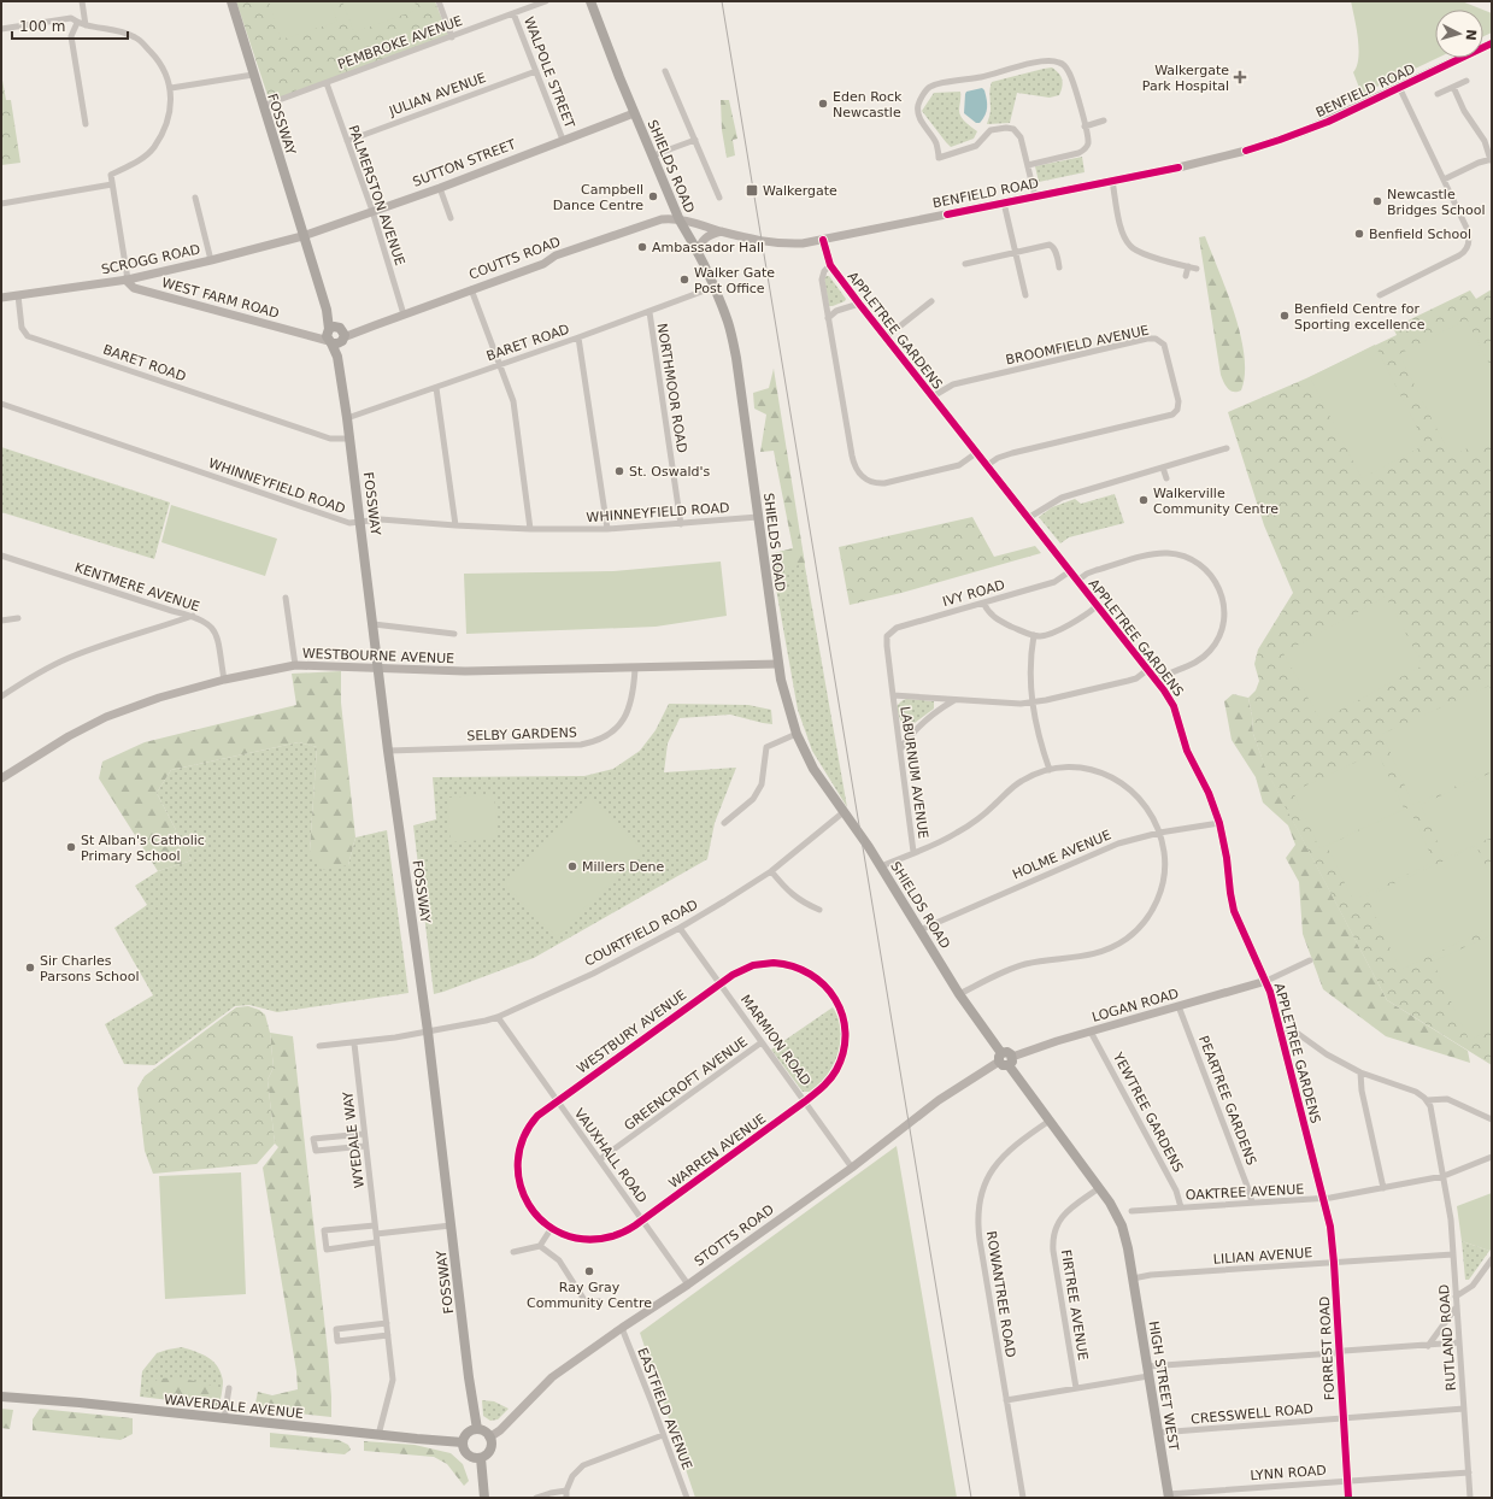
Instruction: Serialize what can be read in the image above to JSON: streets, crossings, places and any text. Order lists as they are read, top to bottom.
{
  "streets": {
    "main road": [
      "FOSSWAY",
      "SHIELDS ROAD",
      "HIGH STREET WEST",
      "WAVERDALE AVENUE"
    ],
    "street": [
      "PEMBROKE AVENUE",
      "WALPOLE STREET",
      "BENFIELD ROAD",
      "JULIAN AVENUE",
      "SUTTON STREET",
      "PALMERSTON AVENUE",
      "COUTTS ROAD",
      "SCROGG ROAD",
      "WEST FARM ROAD",
      "APPLETREE GARDENS",
      "BARET ROAD",
      "BROOMFIELD AVENUE",
      "NORTHMOOR ROAD",
      "WHINNEYFIELD ROAD",
      "KENTMERE AVENUE",
      "IVY ROAD",
      "WESTBOURNE AVENUE",
      "SELBY GARDENS",
      "LABURNUM AVENUE",
      "HOLME AVENUE",
      "COURTFIELD ROAD",
      "LOGAN ROAD",
      "WESTBURY AVENUE",
      "MARMION ROAD",
      "GREENCROFT AVENUE",
      "PEARTREE GARDENS",
      "YEWTREE GARDENS",
      "WYEDALE WAY",
      "WARREN AVENUE",
      "VAUXHALL ROAD",
      "OAKTREE AVENUE",
      "STOTTS ROAD",
      "LILIAN AVENUE",
      "ROWANTREE ROAD",
      "FIRTREE AVENUE",
      "RUTLAND ROAD",
      "FORREST ROAD",
      "EASTFIELD AVENUE",
      "CRESSWELL ROAD",
      "LYNN ROAD"
    ]
  },
  "crossings": [
    ["PEMBROKE AVENUE", "WALPOLE STREET"],
    ["PEMBROKE AVENUE", "FOSSWAY"],
    ["PEMBROKE AVENUE", "PALMERSTON AVENUE"],
    ["WALPOLE STREET", "JULIAN AVENUE"],
    ["WALPOLE STREET", "SUTTON STREET"],
    ["BENFIELD ROAD", "SHIELDS ROAD"],
    ["BENFIELD ROAD", "COUTTS ROAD"],
    ["BENFIELD ROAD", "APPLETREE GARDENS"],
    ["JULIAN AVENUE", "PALMERSTON AVENUE"],
    ["FOSSWAY", "SUTTON STREET"],
    ["FOSSWAY", "COUTTS ROAD"],
    ["FOSSWAY", "SCROGG ROAD"],
    ["FOSSWAY", "WEST FARM ROAD"],
    ["FOSSWAY", "BARET ROAD"],
    ["FOSSWAY", "WHINNEYFIELD ROAD"],
    ["FOSSWAY", "WESTBOURNE AVENUE"],
    ["FOSSWAY", "SELBY GARDENS"],
    ["FOSSWAY", "COURTFIELD ROAD"],
    ["FOSSWAY", "STOTTS ROAD"],
    ["FOSSWAY", "WAVERDALE AVENUE"],
    ["SUTTON STREET", "SHIELDS ROAD"],
    ["SUTTON STREET", "PALMERSTON AVENUE"],
    ["SUTTON STREET", "SCROGG ROAD"],
    ["SHIELDS ROAD", "COUTTS ROAD"],
    ["SHIELDS ROAD", "BARET ROAD"],
    ["SHIELDS ROAD", "WHINNEYFIELD ROAD"],
    ["SHIELDS ROAD", "WESTBOURNE AVENUE"],
    ["SHIELDS ROAD", "HOLME AVENUE"],
    ["SHIELDS ROAD", "COURTFIELD ROAD"],
    ["SHIELDS ROAD", "LOGAN ROAD"],
    ["SHIELDS ROAD", "STOTTS ROAD"],
    ["SHIELDS ROAD", "LILIAN AVENUE"],
    ["SHIELDS ROAD", "ROWANTREE ROAD"],
    ["SHIELDS ROAD", "FIRTREE AVENUE"],
    ["SHIELDS ROAD", "HIGH STREET WEST"],
    ["PALMERSTON AVENUE", "COUTTS ROAD"],
    ["COUTTS ROAD", "WEST FARM ROAD"],
    ["SCROGG ROAD", "WEST FARM ROAD"],
    ["SCROGG ROAD", "BARET ROAD"],
    ["APPLETREE GARDENS", "BROOMFIELD AVENUE"],
    ["APPLETREE GARDENS", "IVY ROAD"],
    ["APPLETREE GARDENS", "HOLME AVENUE"],
    ["APPLETREE GARDENS", "LOGAN ROAD"],
    ["APPLETREE GARDENS", "OAKTREE AVENUE"],
    ["APPLETREE GARDENS", "FORREST ROAD"],
    ["BARET ROAD", "NORTHMOOR ROAD"],
    ["NORTHMOOR ROAD", "WHINNEYFIELD ROAD"],
    ["KENTMERE AVENUE", "WESTBOURNE AVENUE"],
    ["IVY ROAD", "LABURNUM AVENUE"],
    ["WESTBOURNE AVENUE", "SELBY GARDENS"],
    ["COURTFIELD ROAD", "MARMION ROAD"],
    ["COURTFIELD ROAD", "VAUXHALL ROAD"],
    ["LOGAN ROAD", "PEARTREE GARDENS"],
    ["LOGAN ROAD", "YEWTREE GARDENS"],
    ["LOGAN ROAD", "STOTTS ROAD"],
    ["WESTBURY AVENUE", "MARMION ROAD"],
    ["WESTBURY AVENUE", "WARREN AVENUE"],
    ["WESTBURY AVENUE", "VAUXHALL ROAD"],
    ["MARMION ROAD", "GREENCROFT AVENUE"],
    ["MARMION ROAD", "WARREN AVENUE"],
    ["MARMION ROAD", "STOTTS ROAD"],
    ["GREENCROFT AVENUE", "VAUXHALL ROAD"],
    ["PEARTREE GARDENS", "OAKTREE AVENUE"],
    ["YEWTREE GARDENS", "OAKTREE AVENUE"],
    ["WYEDALE WAY", "WAVERDALE AVENUE"],
    ["WARREN AVENUE", "VAUXHALL ROAD"],
    ["VAUXHALL ROAD", "STOTTS ROAD"],
    ["OAKTREE AVENUE", "RUTLAND ROAD"],
    ["OAKTREE AVENUE", "FORREST ROAD"],
    ["STOTTS ROAD", "WAVERDALE AVENUE"],
    ["STOTTS ROAD", "EASTFIELD AVENUE"],
    ["LILIAN AVENUE", "RUTLAND ROAD"],
    ["LILIAN AVENUE", "FORREST ROAD"],
    ["LILIAN AVENUE", "HIGH STREET WEST"],
    ["RUTLAND ROAD", "CRESSWELL ROAD"],
    ["RUTLAND ROAD", "LYNN ROAD"],
    ["FORREST ROAD", "CRESSWELL ROAD"],
    ["FORREST ROAD", "LYNN ROAD"],
    ["HIGH STREET WEST", "CRESSWELL ROAD"],
    ["HIGH STREET WEST", "LYNN ROAD"]
  ],
  "places": {
    "health": ["Walkergate Park Hospital"],
    "other": [
      "Eden Rock Newcastle",
      "Campbell Dance Centre",
      "Newcastle Bridges School",
      "Benfield School",
      "Ambassador Hall",
      "Walker Gate Post Office",
      "Benfield Centre for Sporting excellence",
      "St. Oswald's",
      "Walkerville Community Centre",
      "St Alban's Catholic Primary School",
      "Millers Dene",
      "Sir Charles Parsons School",
      "Ray Gray Community Centre"
    ],
    "transit": ["Walkergate"]
  },
  "scale_bar": "100 m",
  "north": "right"
}
